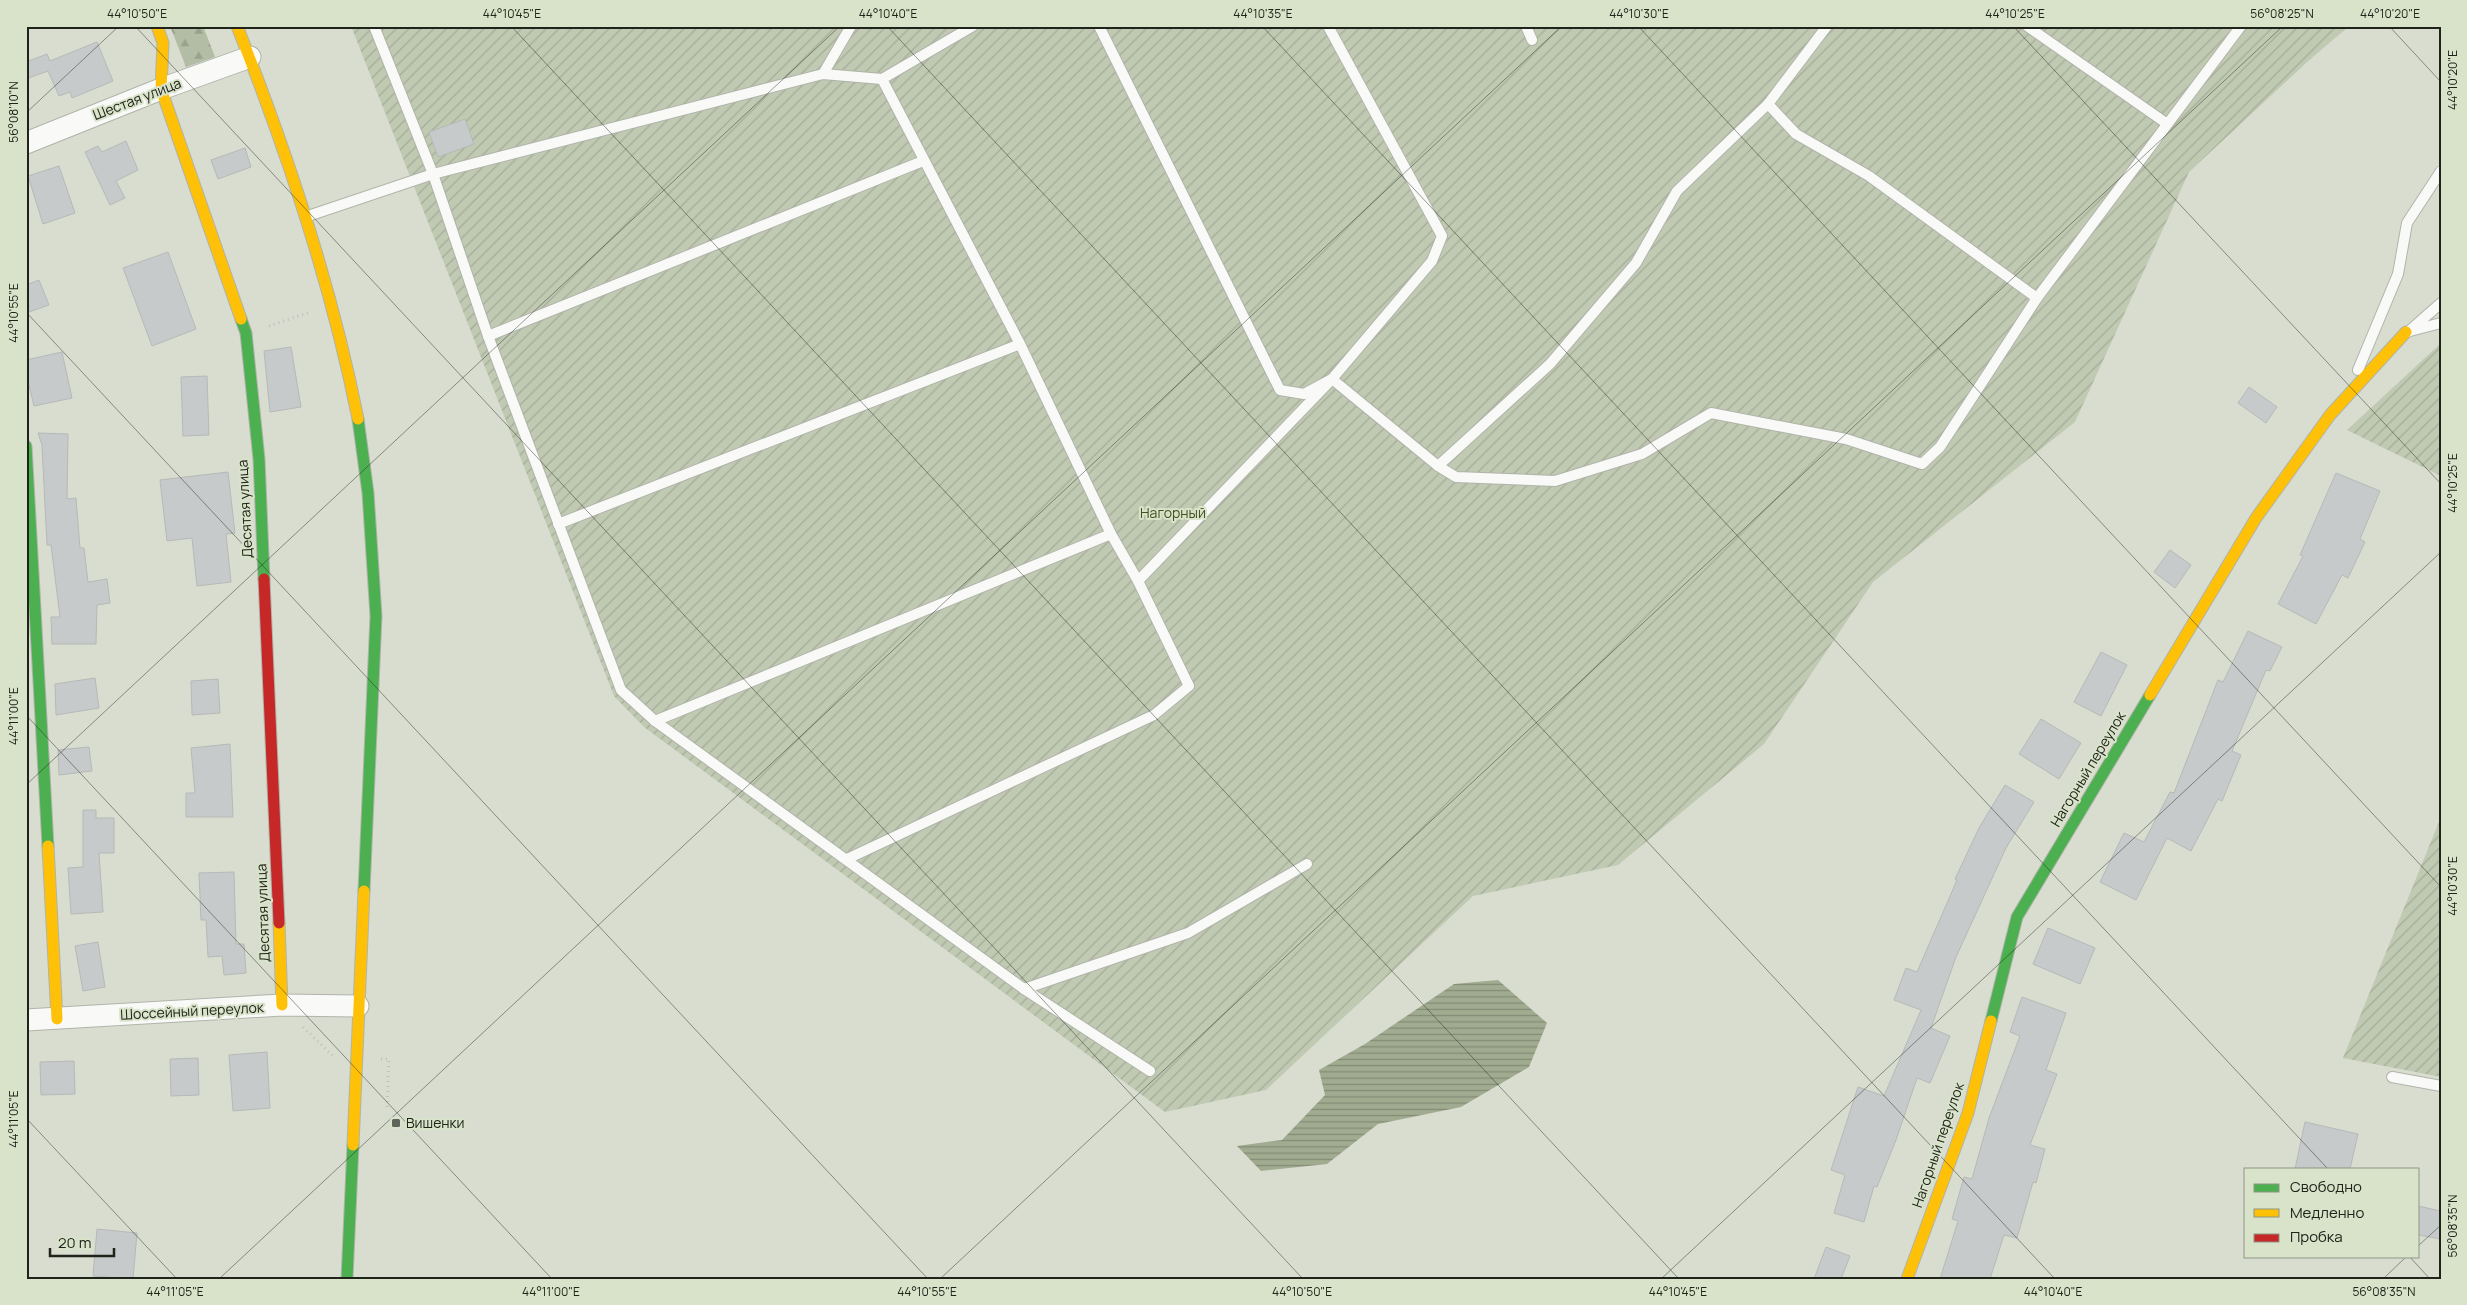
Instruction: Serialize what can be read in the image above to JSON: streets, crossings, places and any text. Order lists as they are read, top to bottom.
{
  "streets": {
    "street": [
      "Шестая улица",
      "Десятая улица",
      "Нагорный переулок",
      "Шоссейный переулок"
    ]
  },
  "crossings": [
    ["Шестая улица", "Десятая улица"],
    ["Десятая улица", "Шоссейный переулок"]
  ],
  "parks": ["Нагорный"],
  "places": {
    "transit": ["Вишенки"]
  },
  "legend": ["Свободно", "Медленно", "Пробка"],
  "scale_bar": "20 m",
  "coordinates": [
    "44°10'50\"E",
    "44°10'45\"E",
    "44°10'40\"E",
    "44°10'35\"E",
    "44°10'30\"E",
    "44°10'25\"E",
    "56°08'25\"N",
    "44°10'20\"E",
    "56°08'10\"N",
    "44°10'55\"E",
    "44°11'00\"E",
    "44°11'05\"E",
    "56°08'35\"N"
  ]
}
